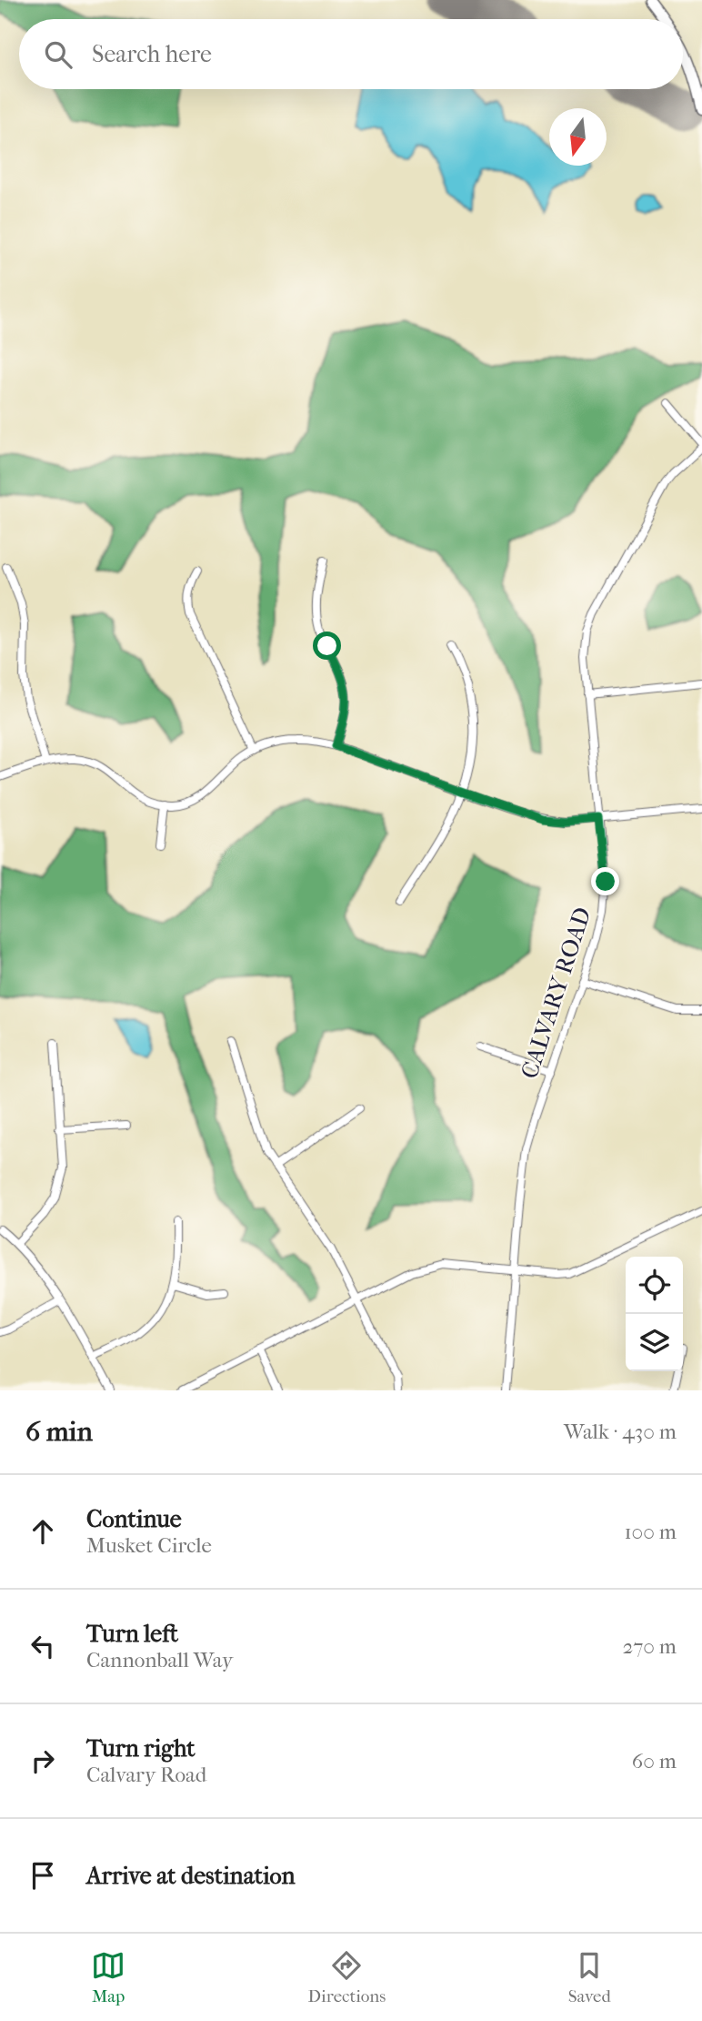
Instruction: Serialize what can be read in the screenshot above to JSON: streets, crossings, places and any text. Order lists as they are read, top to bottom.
{
  "streets": {
    "street": ["CALVARY ROAD"]
  },
  "north": "bottom",
  "page": {
    "search": "Search here",
    "heading": ["6 min", "Walk · 430 m"],
    "list": [
      ["Continue", "Musket Circle", "100 m"],
      ["Turn left", "Cannonball Way", "270 m"],
      ["Turn right", "Calvary Road", "60 m"],
      "Arrive at destination"
    ],
    "nav": ["Map", "Directions", "Saved"]
  }
}
